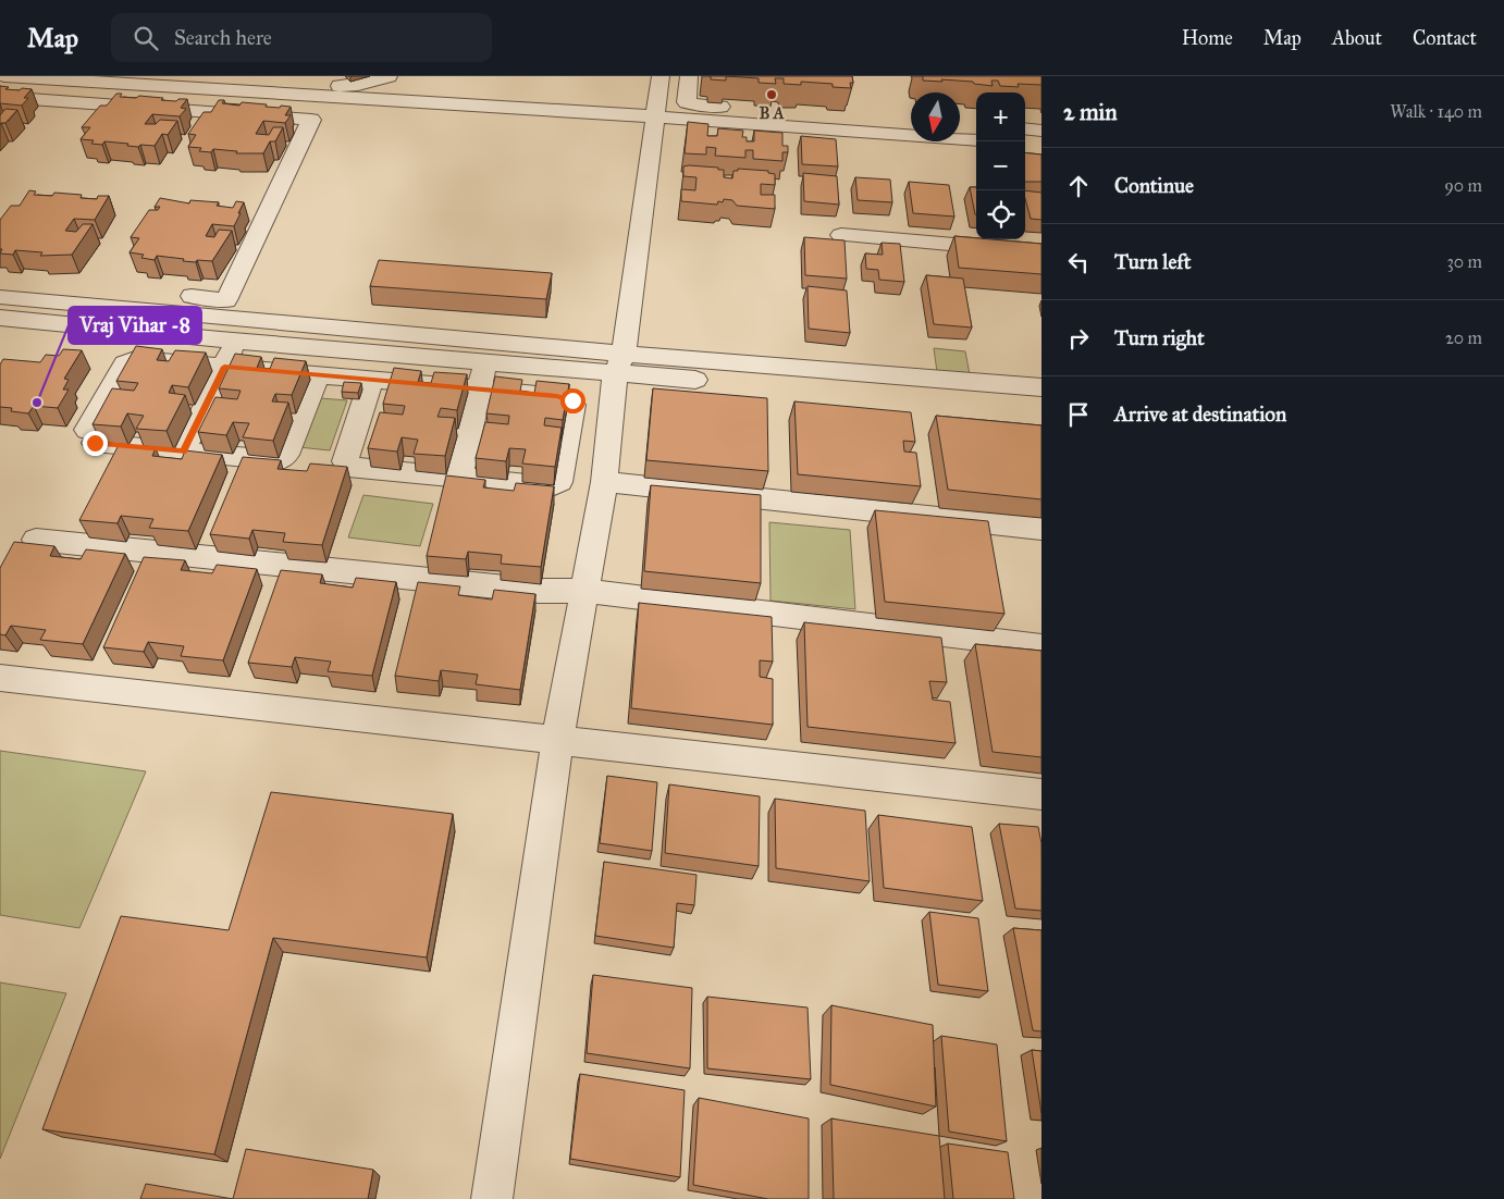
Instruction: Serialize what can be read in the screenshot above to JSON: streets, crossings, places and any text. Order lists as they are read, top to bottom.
{
  "places": ["B A", "Vraj Vihar -8"],
  "north": "bottom",
  "page": {
    "header": "Map",
    "search": "Search here",
    "nav": [
      "Home",
      "Map",
      "About",
      "Contact"
    ],
    "heading": ["2 min", "Walk · 140 m"],
    "map_buttons": ["+", "−"],
    "list": [
      ["Continue", "90 m"],
      ["Turn left", "30 m"],
      ["Turn right", "20 m"],
      "Arrive at destination"
    ]
  }
}
